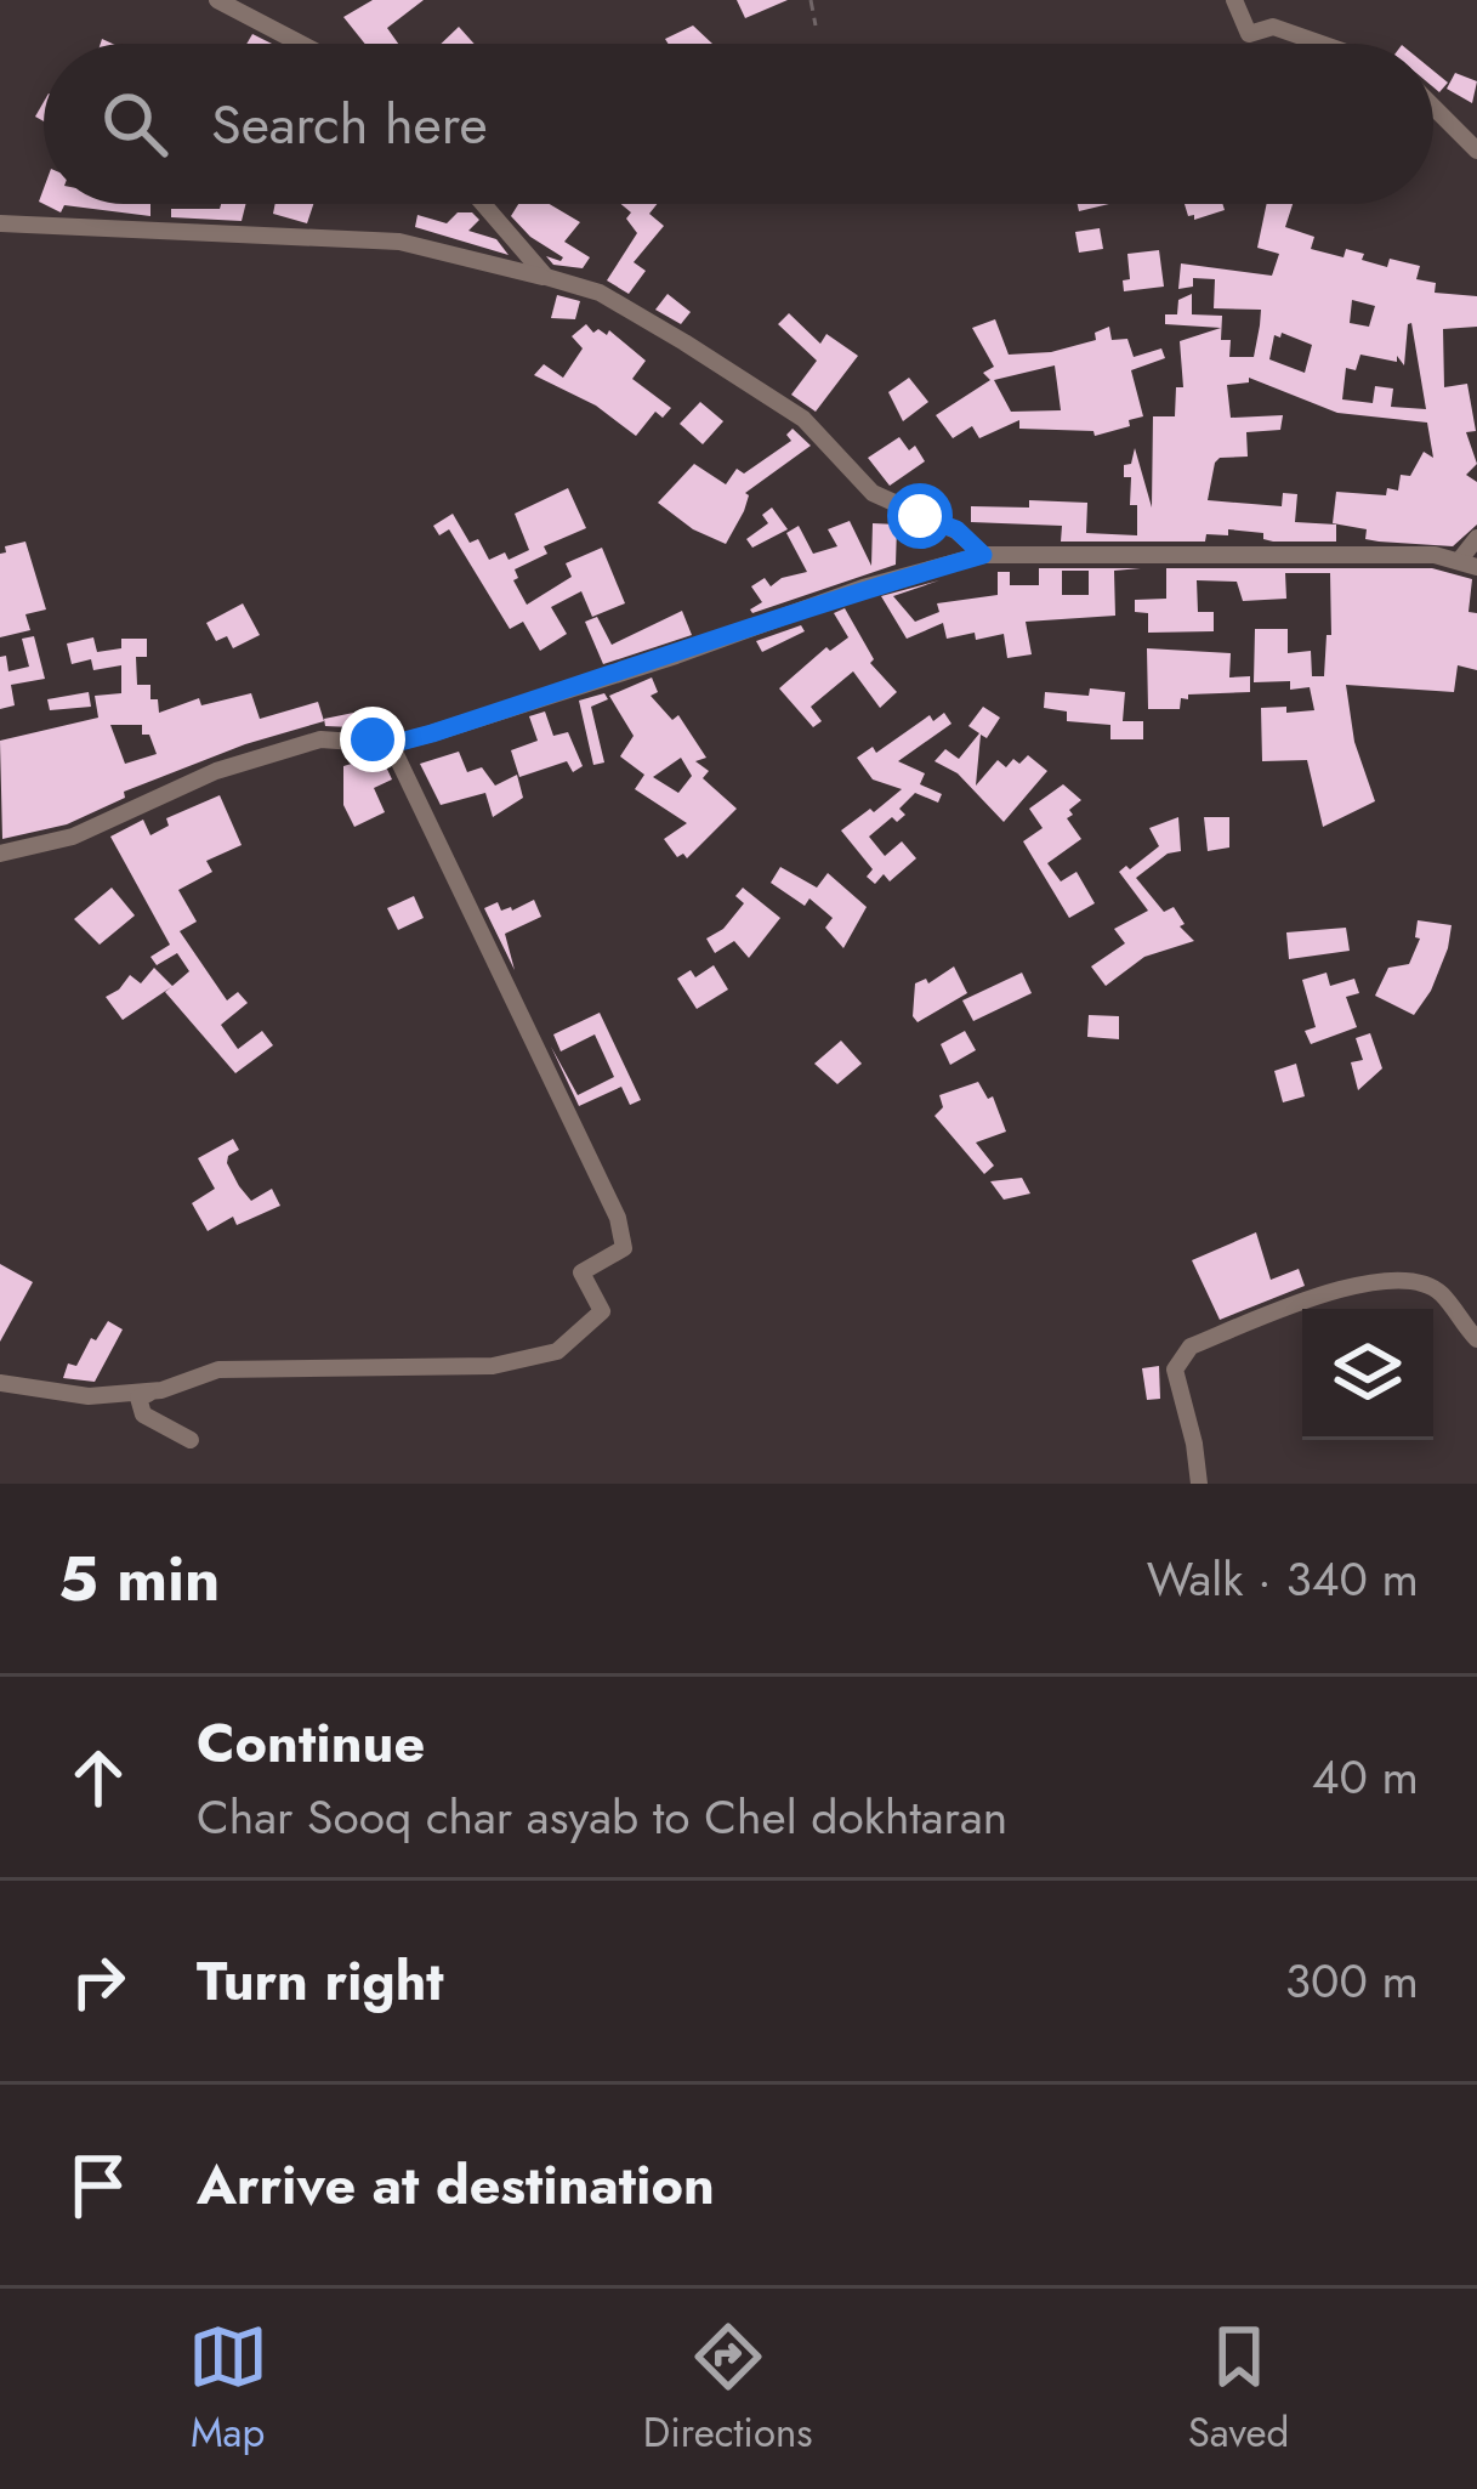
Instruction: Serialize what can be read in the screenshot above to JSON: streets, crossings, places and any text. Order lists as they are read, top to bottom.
{
  "page": {
    "search": "Search here",
    "heading": ["5 min", "Walk · 340 m"],
    "list": [
      ["Continue", "Char Sooq char asyab to Chel dokhtaran", "40 m"],
      ["Turn right", "300 m"],
      "Arrive at destination"
    ],
    "nav": ["Map", "Directions", "Saved"]
  }
}
